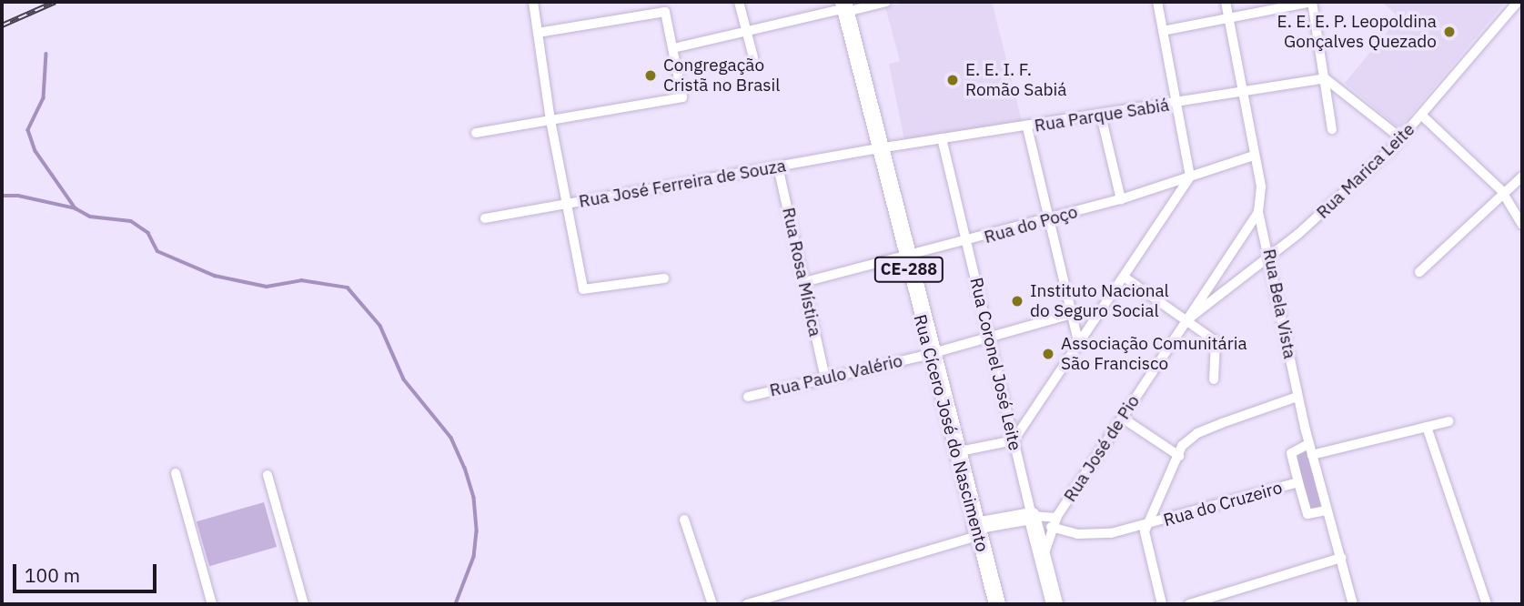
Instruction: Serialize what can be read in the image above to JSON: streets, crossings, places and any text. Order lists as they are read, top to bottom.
{
  "streets": {
    "main road": ["CE-288", "Rua Coronel José Leite", "Rua Cícero José do Nascimento"],
    "street": [
      "Rua Parque Sabiá",
      "Rua Marica Leite",
      "Rua José Ferreira de Souza",
      "Rua do Poço",
      "Rua Rosa Mística",
      "Rua Bela Vista",
      "Rua Paulo Valério",
      "Rua José de Pio",
      "Rua do Cruzeiro"
    ]
  },
  "crossings": [
    ["Rua Parque Sabiá", "Rua José Ferreira de Souza"],
    ["Rua Parque Sabiá", "Rua Bela Vista"],
    ["Rua Parque Sabiá", "Rua Coronel José Leite"],
    ["Rua Parque Sabiá", "Rua Cícero José do Nascimento"],
    ["Rua Marica Leite", "Rua Bela Vista"],
    ["Rua Marica Leite", "Rua José de Pio"],
    ["Rua José Ferreira de Souza", "Rua Rosa Mística"],
    ["Rua José Ferreira de Souza", "Rua Cícero José do Nascimento"],
    ["Rua do Poço", "Rua Rosa Mística"],
    ["Rua do Poço", "Rua Bela Vista"],
    ["Rua do Poço", "Rua Coronel José Leite"],
    ["Rua do Poço", "Rua Cícero José do Nascimento"],
    ["Rua Rosa Mística", "Rua Paulo Valério"],
    ["Rua Bela Vista", "Rua José de Pio"],
    ["Rua Coronel José Leite", "Rua Paulo Valério"],
    ["Rua Coronel José Leite", "Rua José de Pio"],
    ["Rua Coronel José Leite", "Rua do Cruzeiro"],
    ["Rua Paulo Valério", "Rua Cícero José do Nascimento"],
    ["Rua José de Pio", "Rua do Cruzeiro"]
  ],
  "places": [
    "E. E. E. P. Leopoldina Gonçalves Quezado",
    "Congregação Cristã no Brasil",
    "E. E. I. F. Romão Sabiá",
    "Instituto Nacional do Seguro Social",
    "Associação Comunitária São Francisco"
  ],
  "scale_bar": "100 m"
}
